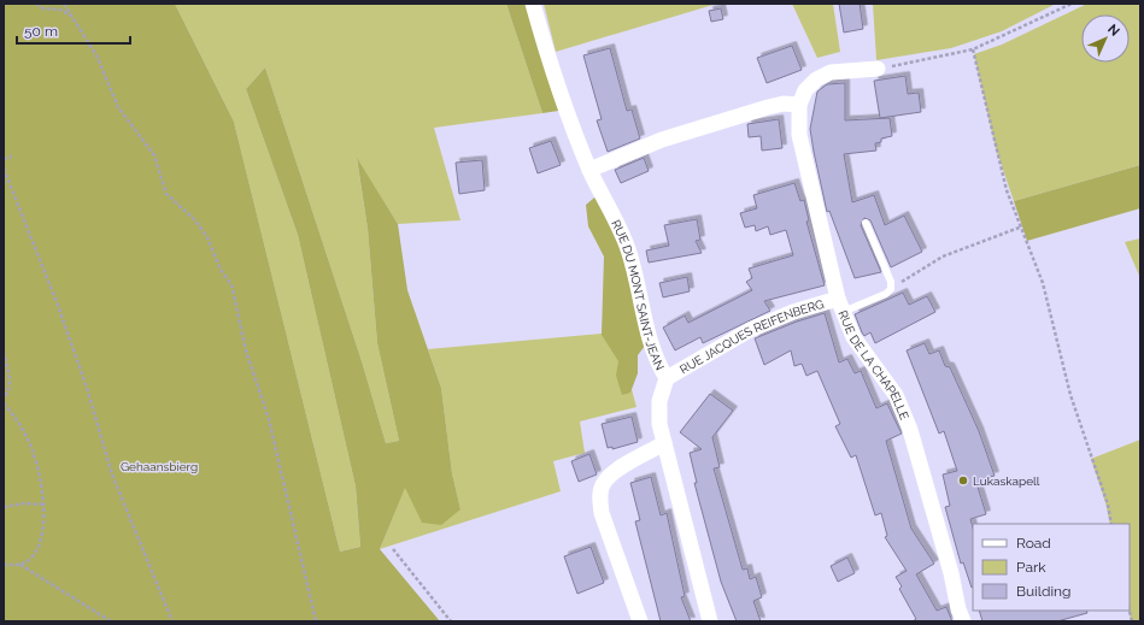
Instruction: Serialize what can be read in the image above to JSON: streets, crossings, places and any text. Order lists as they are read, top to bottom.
{
  "streets": {
    "street": ["RUE DU MONT SAINT-JEAN", "RUE JACQUES REIFENBERG", "RUE DE LA CHAPELLE"]
  },
  "crossings": [
    ["RUE DU MONT SAINT-JEAN", "RUE JACQUES REIFENBERG"],
    ["RUE JACQUES REIFENBERG", "RUE DE LA CHAPELLE"]
  ],
  "parks": ["Gehaansbierg"],
  "places": ["Lukaskapell"],
  "legend": ["Road", "Park", "Building"],
  "scale_bar": "50 m",
  "north": "top right"
}
